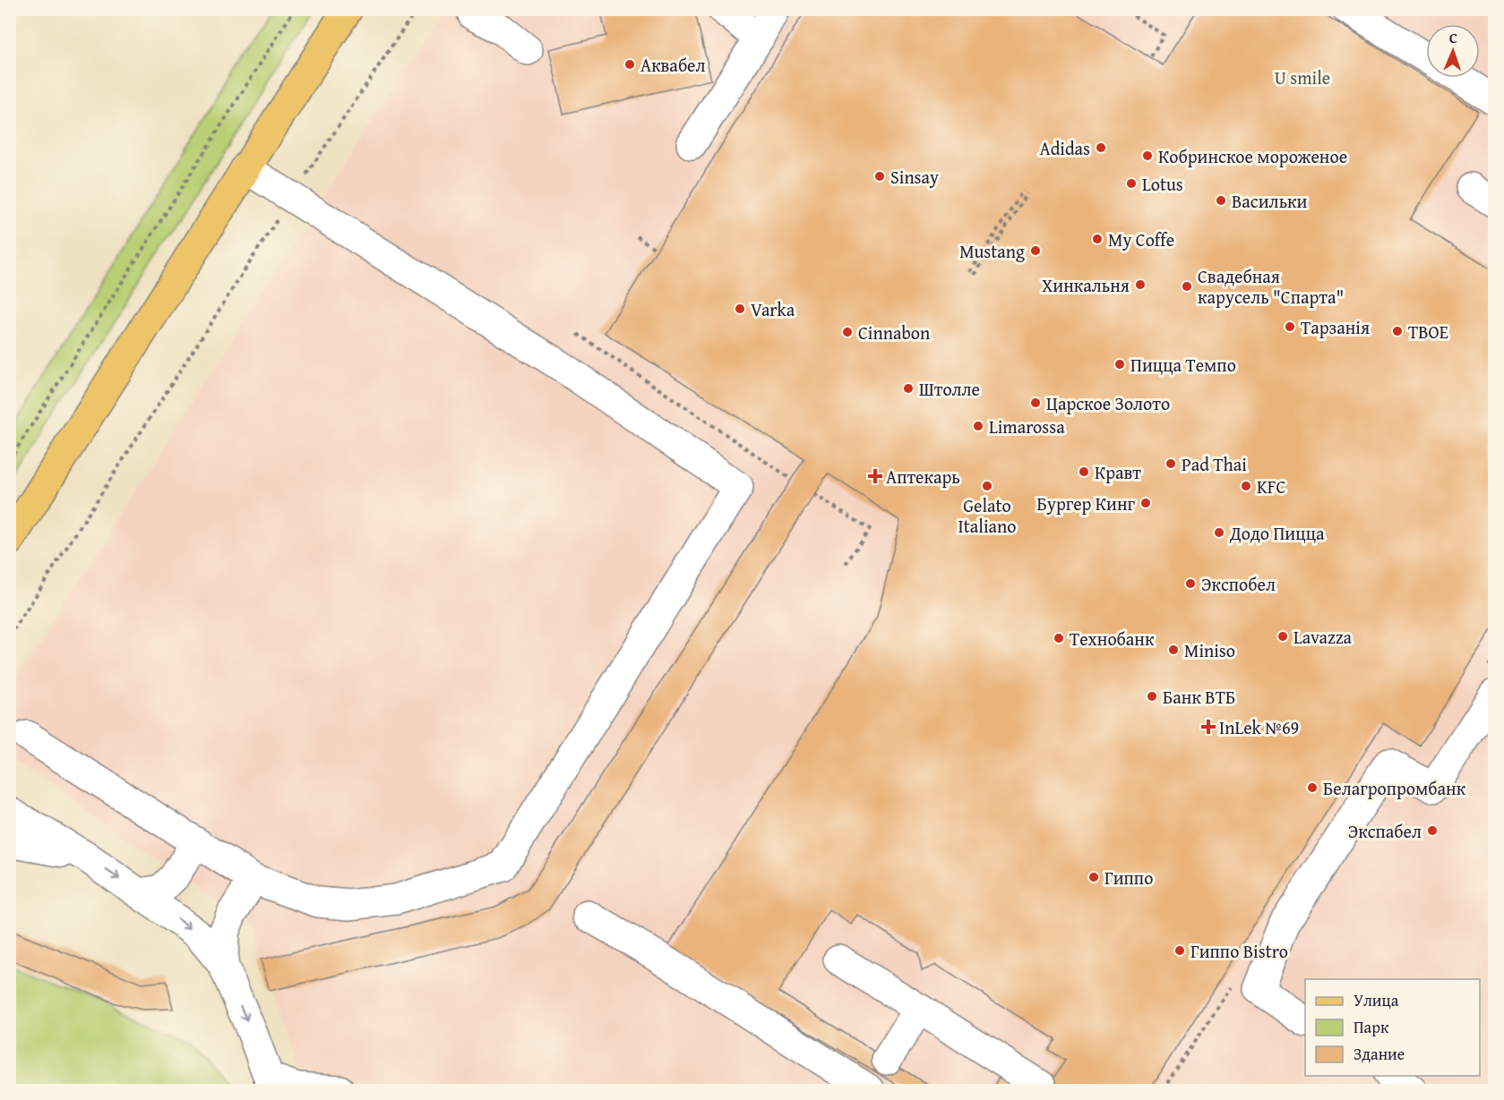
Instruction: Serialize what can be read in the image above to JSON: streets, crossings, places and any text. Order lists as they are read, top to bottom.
{
  "parks": ["U smile"],
  "places": {
    "other": [
      "Аквабел",
      "Adidas",
      "Кобринское мороженое",
      "Sinsay",
      "Lotus",
      "Васильки",
      "My Coffe",
      "Mustang",
      "Хинкальня",
      "Свадебная карусель \"Спарта\"",
      "Varka",
      "Тарзанія",
      "ТВОЕ",
      "Cinnabon",
      "Пицца Темпо",
      "Штолле",
      "Царское Золото",
      "Limarossa",
      "Pad Thai",
      "Кравт",
      "Gelato Italiano",
      "KFC",
      "Бургер Кинг",
      "Додо Пицца",
      "Экспобел",
      "Lavazza",
      "Технобанк",
      "Miniso",
      "Банк ВТБ",
      "Белагропромбанк",
      "Экспабел",
      "Гиппо",
      "Гиппо Bistro"
    ],
    "health": ["Аптекарь", "InLek №69"]
  },
  "legend": ["Улица", "Парк", "Здание"],
  "north": "top"
}
